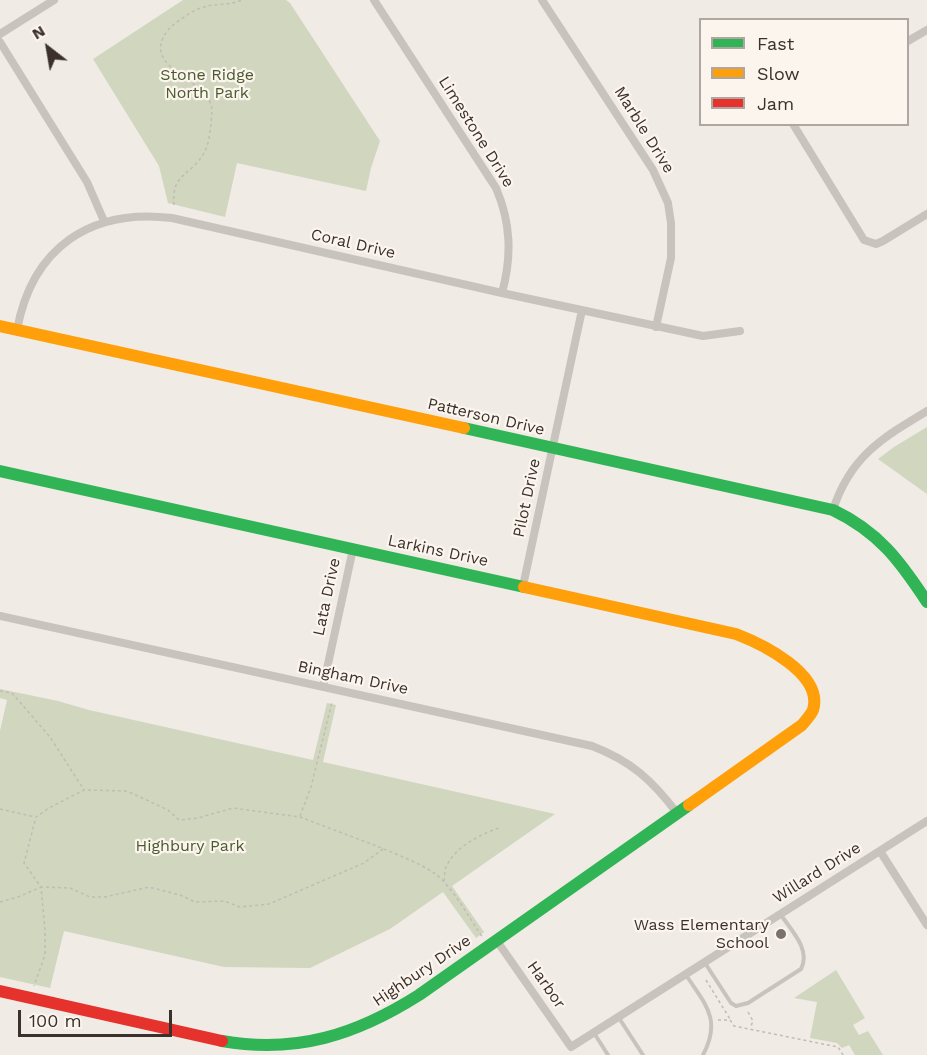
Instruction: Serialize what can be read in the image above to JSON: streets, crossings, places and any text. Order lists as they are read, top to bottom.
{
  "streets": {
    "street": [
      "Marble Drive",
      "Limestone Drive",
      "Coral Drive",
      "Patterson Drive",
      "Pilot Drive",
      "Larkins Drive",
      "Lata Drive",
      "Bingham Drive",
      "Willard Drive",
      "Highbury Drive",
      "Harbor"
    ]
  },
  "crossings": [
    ["Marble Drive", "Coral Drive"],
    ["Limestone Drive", "Coral Drive"],
    ["Coral Drive", "Patterson Drive"],
    ["Coral Drive", "Pilot Drive"],
    ["Patterson Drive", "Pilot Drive"],
    ["Pilot Drive", "Larkins Drive"],
    ["Larkins Drive", "Lata Drive"],
    ["Larkins Drive", "Highbury Drive"],
    ["Lata Drive", "Bingham Drive"],
    ["Bingham Drive", "Highbury Drive"],
    ["Willard Drive", "Harbor"],
    ["Highbury Drive", "Harbor"]
  ],
  "parks": ["Stone Ridge North Park", "Highbury Park"],
  "places": ["Wass Elementary School"],
  "legend": ["Fast", "Slow", "Jam"],
  "scale_bar": "100 m",
  "north": "top left"
}
